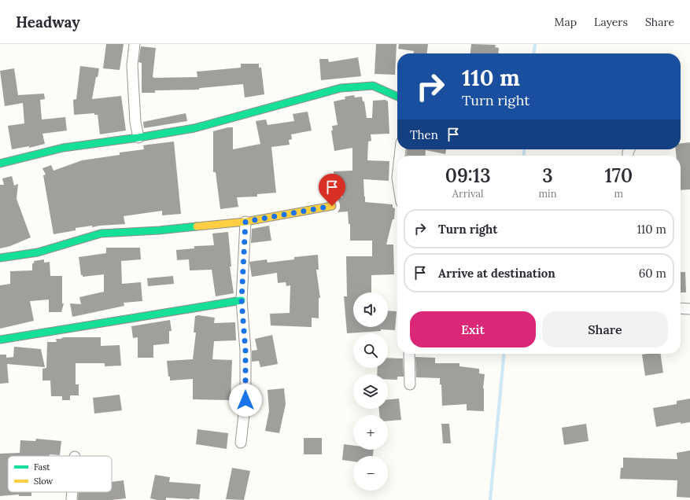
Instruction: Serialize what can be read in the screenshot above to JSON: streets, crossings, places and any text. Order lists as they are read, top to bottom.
{
  "legend": ["Fast", "Slow"],
  "page": {
    "header": "Headway",
    "nav": ["Map", "Layers", "Share"],
    "turn": ["110 m", "Turn right"],
    "then": "Then",
    "eta": [
      "09:13",
      "Arrival",
      "3",
      "min",
      "170",
      "m"
    ],
    "list": [
      {
        "name": "Turn right",
        "value": "110 m"
      },
      {
        "name": "Arrive at destination",
        "value": "60 m"
      }
    ],
    "map_buttons": ["+", "−"],
    "buttons": ["Exit", "Share"]
  }
}
